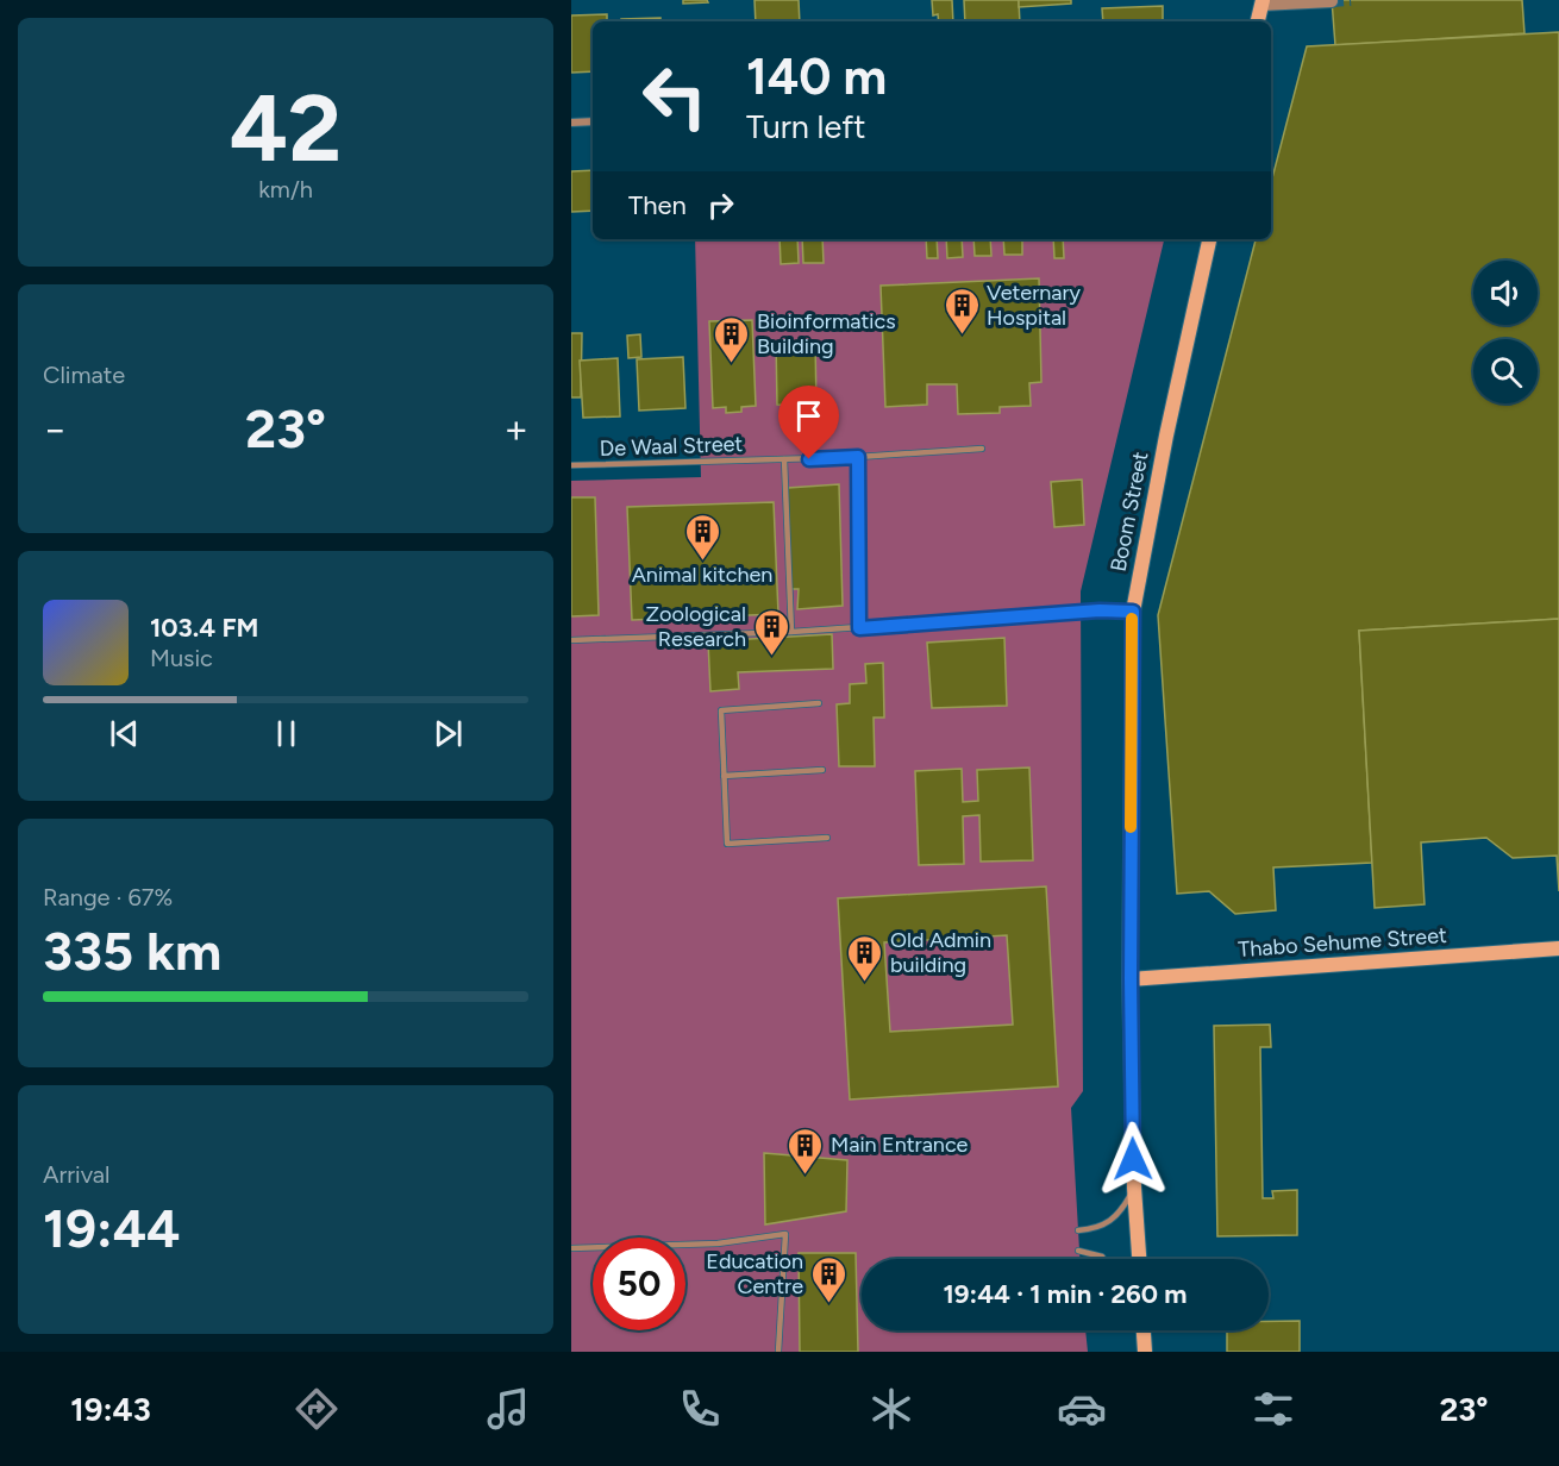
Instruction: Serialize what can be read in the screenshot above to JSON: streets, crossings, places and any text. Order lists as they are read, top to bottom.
{
  "streets": {
    "main road": ["Boom Street", "Thabo Sehume Street"],
    "lane": ["De Waal Street"]
  },
  "crossings": [
    ["Boom Street", "Thabo Sehume Street"]
  ],
  "places": {
    "building": [
      "Veternary Hospital",
      "Bioinformatics Building",
      "Animal kitchen",
      "Zoological Research",
      "Old Admin building",
      "Main Entrance",
      "Education Centre"
    ]
  },
  "page": {
    "tile": [
      ["42", "km/h"],
      "Climate",
      ["Range · 67%", "335 km"],
      ["Arrival", "19:44"]
    ],
    "turn": ["140 m", "Turn left"],
    "then": "Then",
    "heat": ["−", "23°", "+"],
    "song": ["103.4 FM", "Music"],
    "limit": "50",
    "trip": "19:44 · 1 min · 260 m",
    "tabs": ["19:43", "23°"]
  }
}
